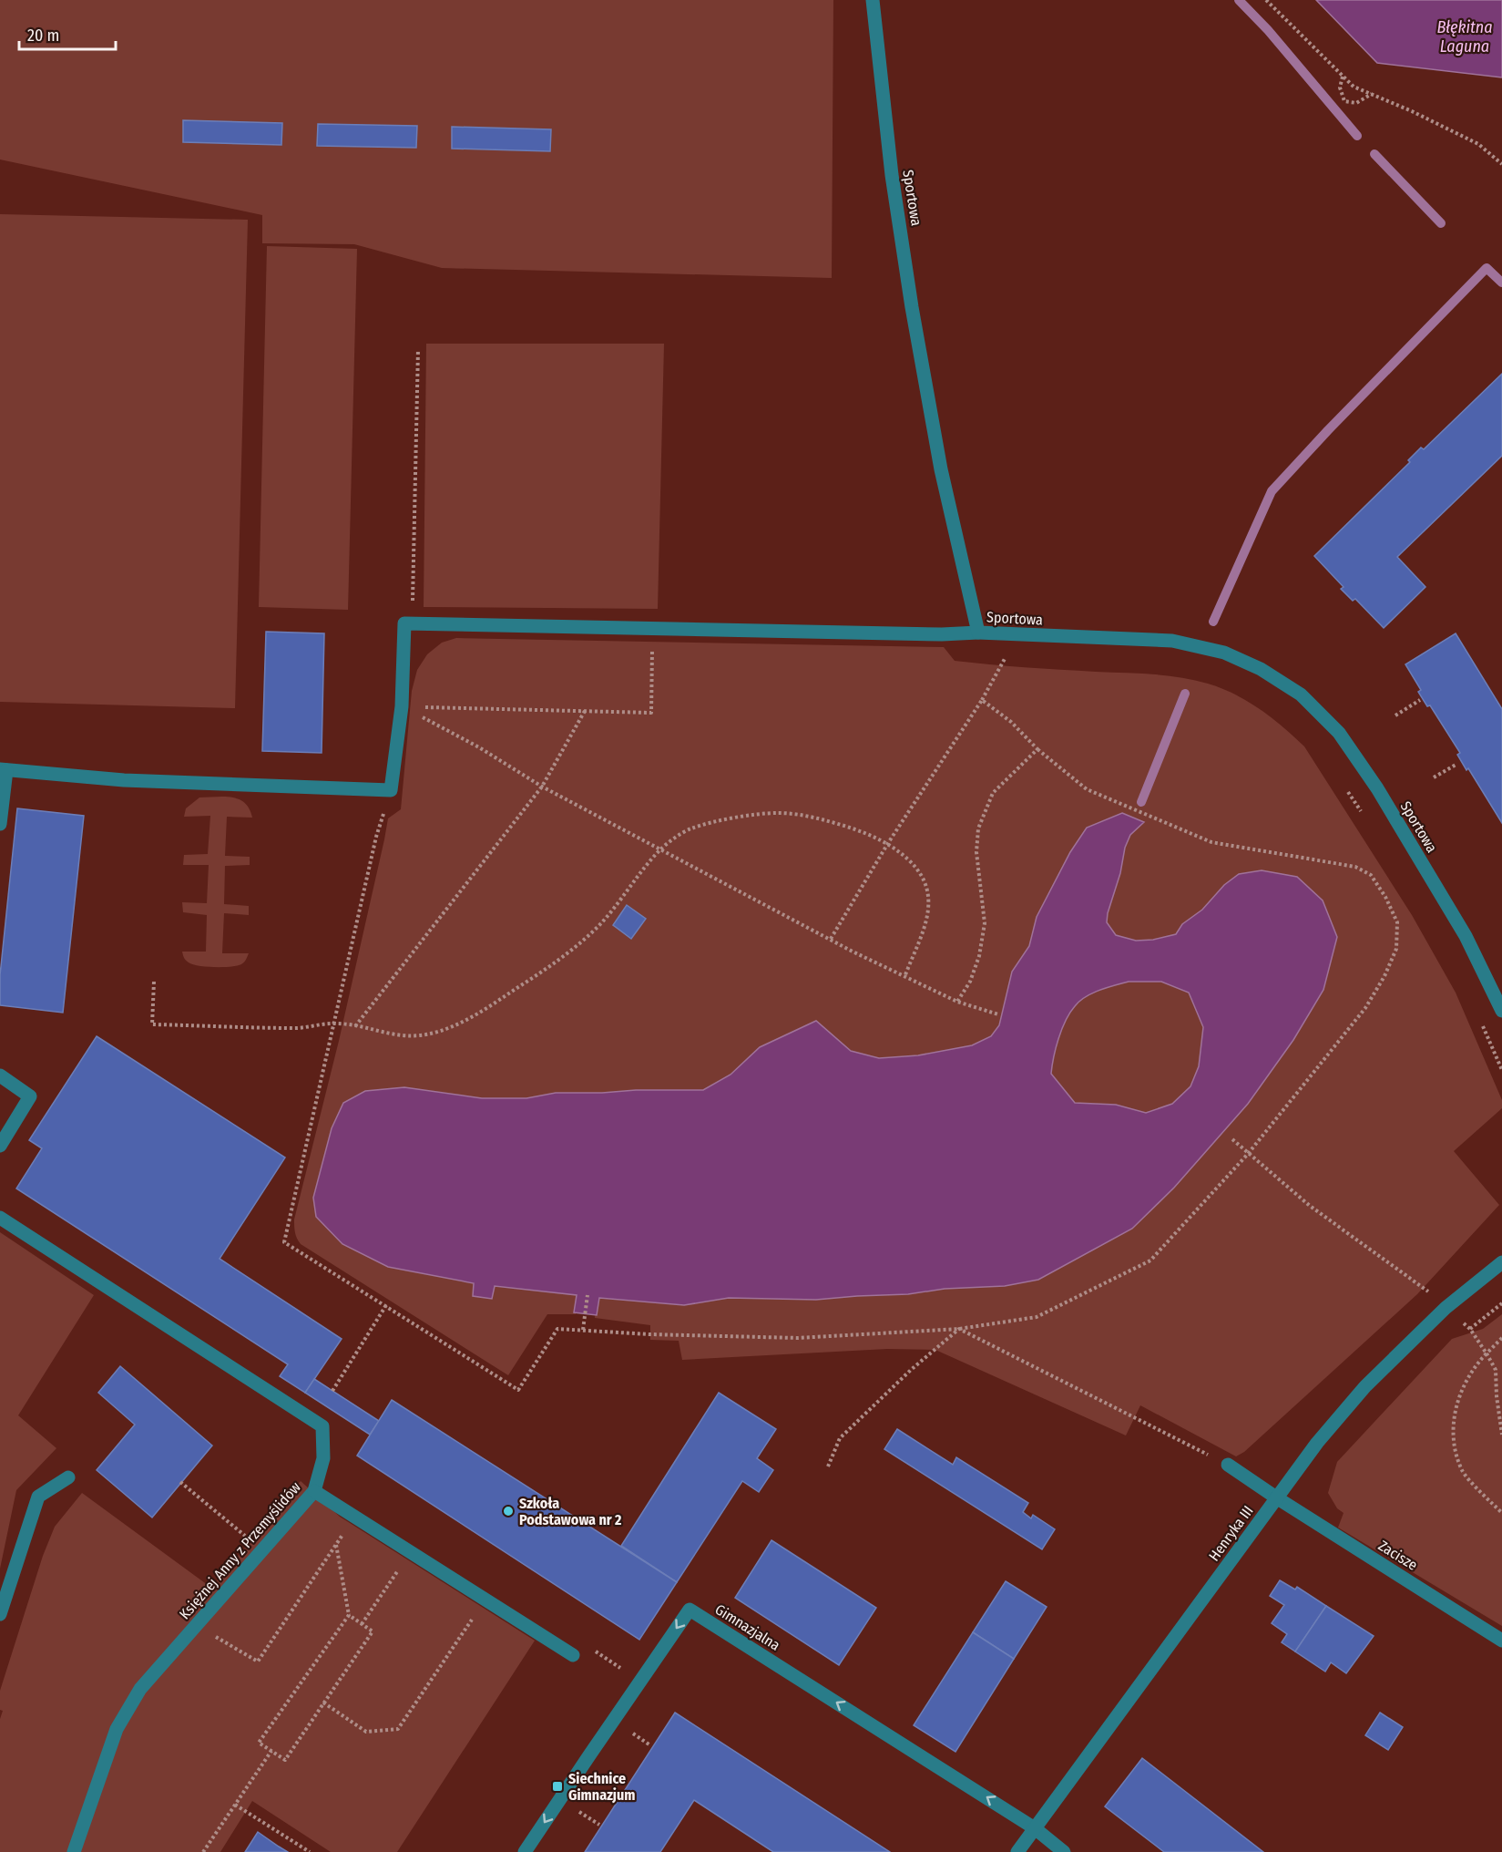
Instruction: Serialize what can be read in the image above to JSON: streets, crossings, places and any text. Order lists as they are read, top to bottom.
{
  "streets": {
    "street": [
      "Sportowa",
      "Henryka III",
      "Księżnej Anny z Przemyślidów",
      "Zacisze",
      "Gimnazjalna"
    ]
  },
  "crossings": [
    ["Henryka III", "Zacisze"],
    ["Henryka III", "Gimnazjalna"]
  ],
  "water": ["Błękitna Laguna"],
  "places": {
    "other": ["Szkoła Podstawowa nr 2"],
    "transit": ["Siechnice Gimnazjum"]
  },
  "scale_bar": "20 m"
}
